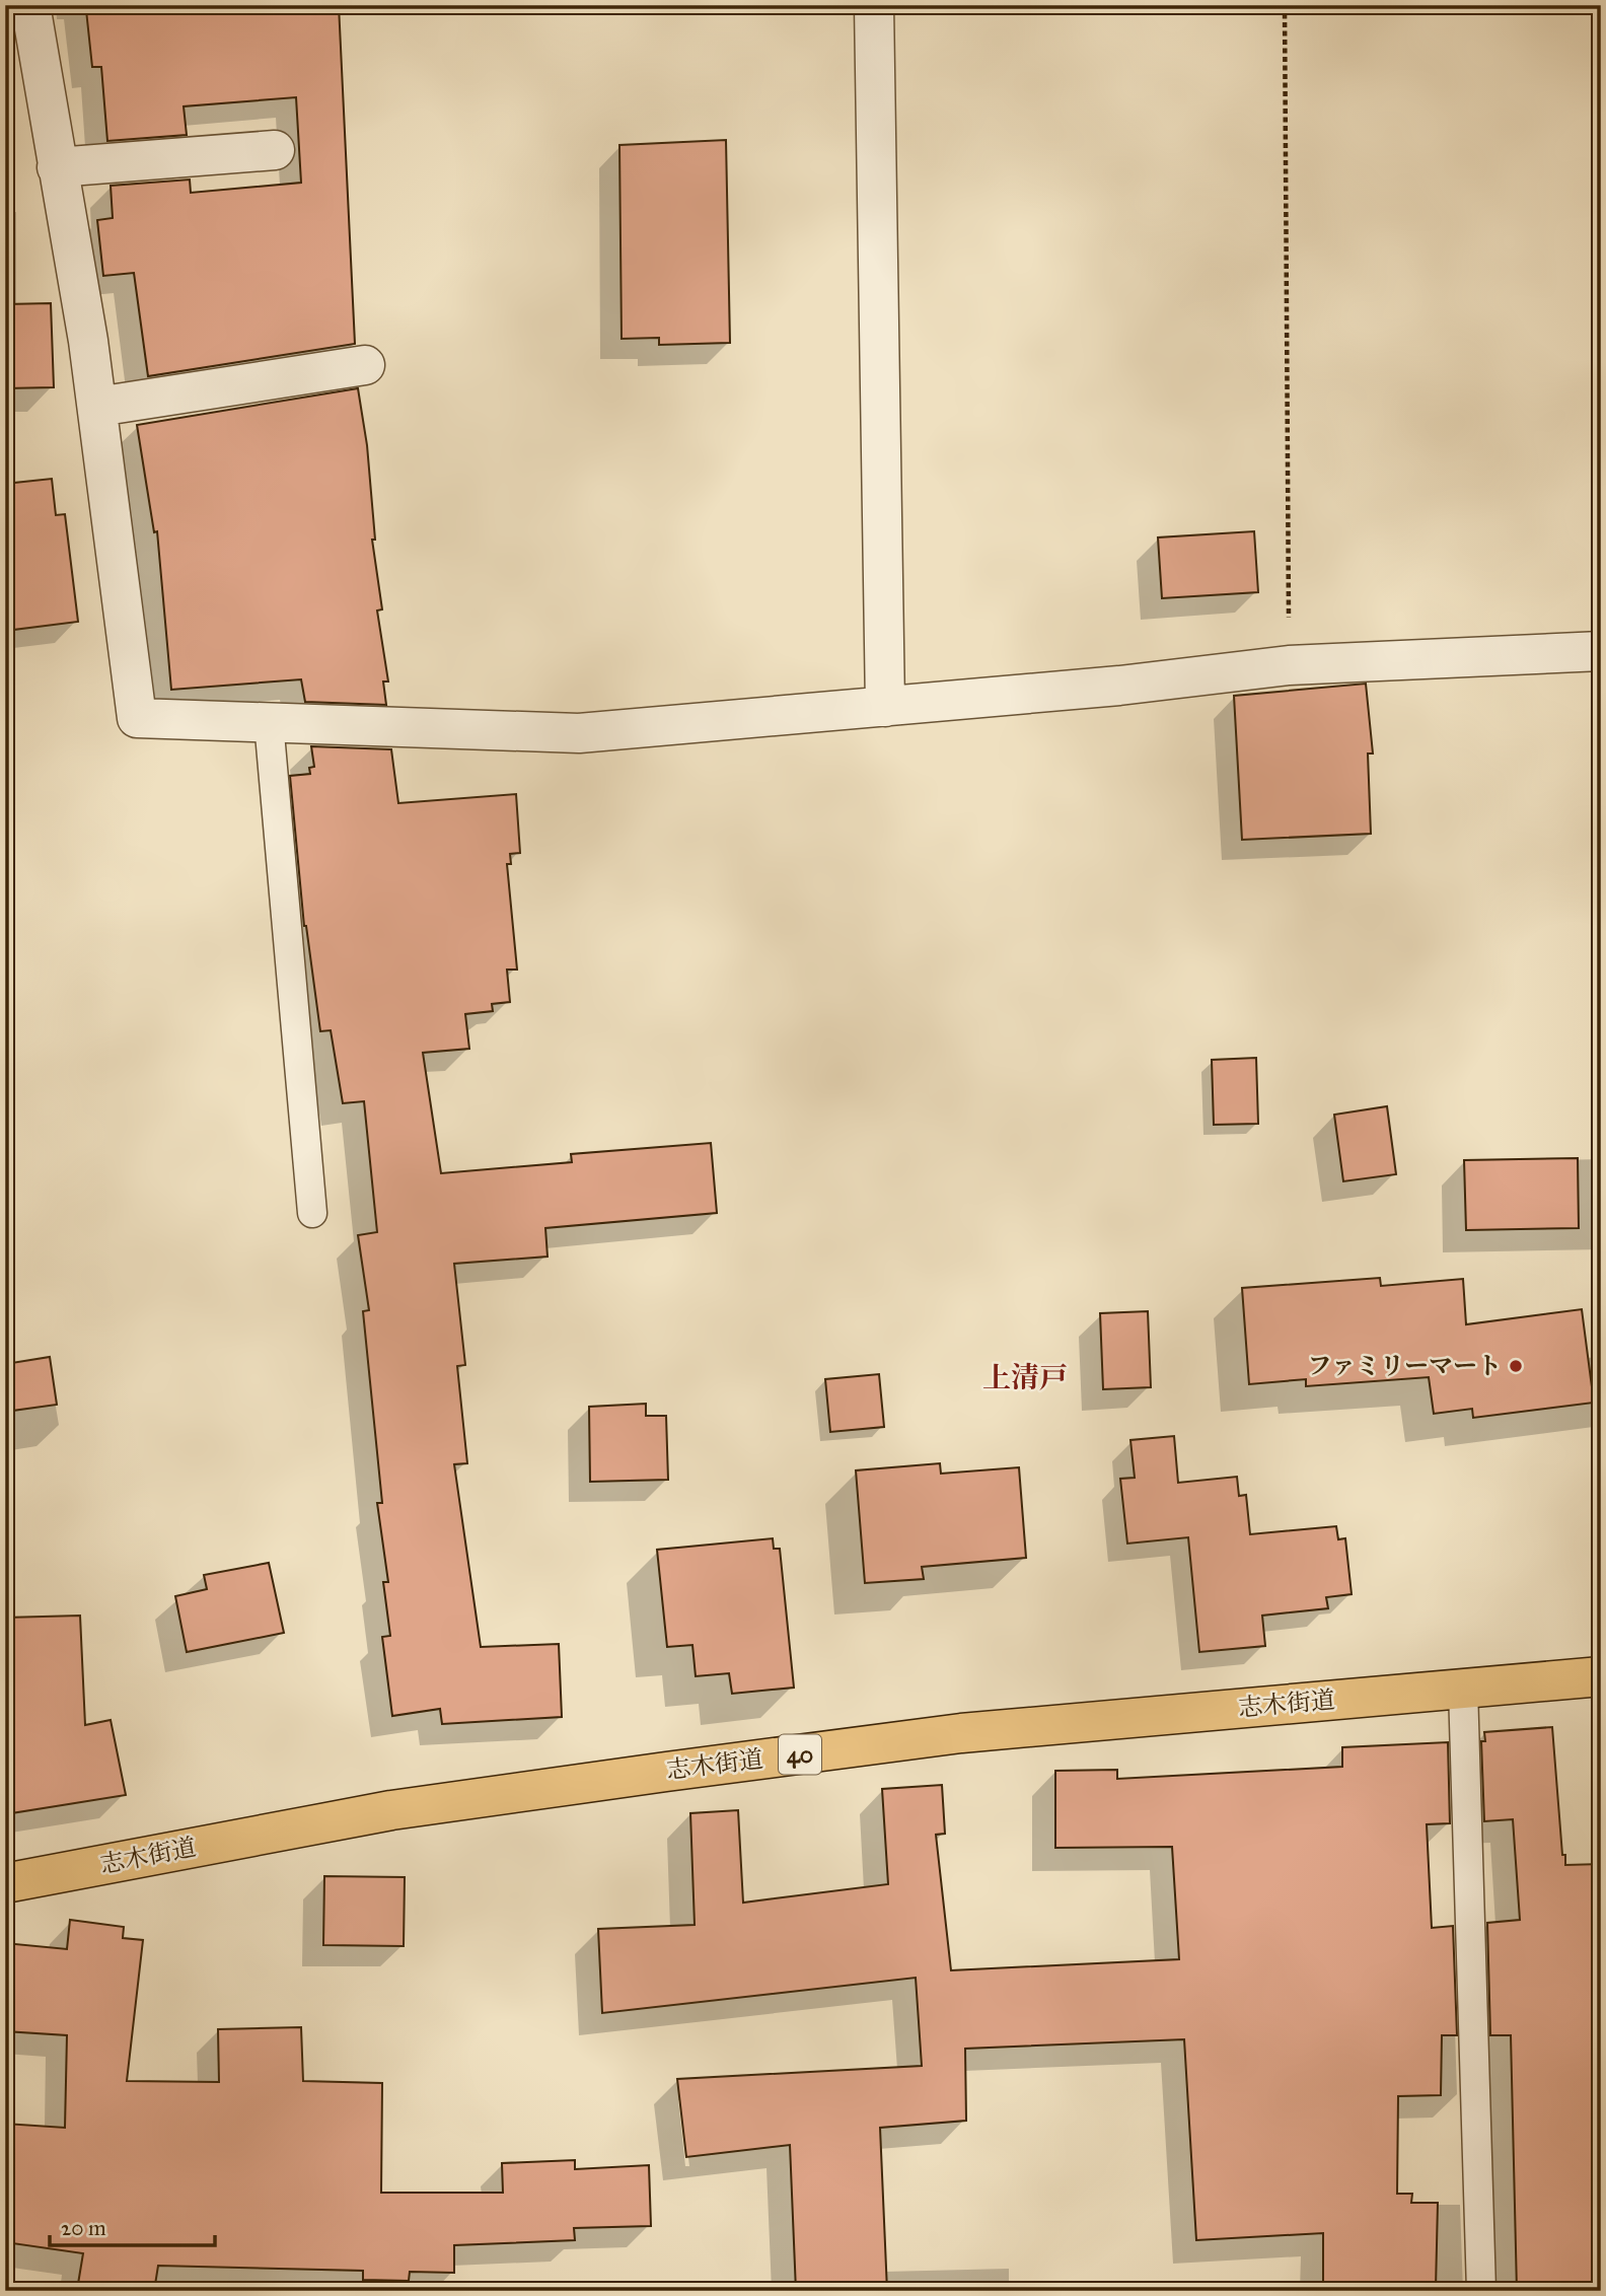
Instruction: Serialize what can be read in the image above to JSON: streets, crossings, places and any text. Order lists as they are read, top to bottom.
{
  "streets": {
    "main road": ["志木街道", "40"]
  },
  "districts": ["上清戸"],
  "places": ["ファミリーマート"],
  "scale_bar": "20 m"
}
